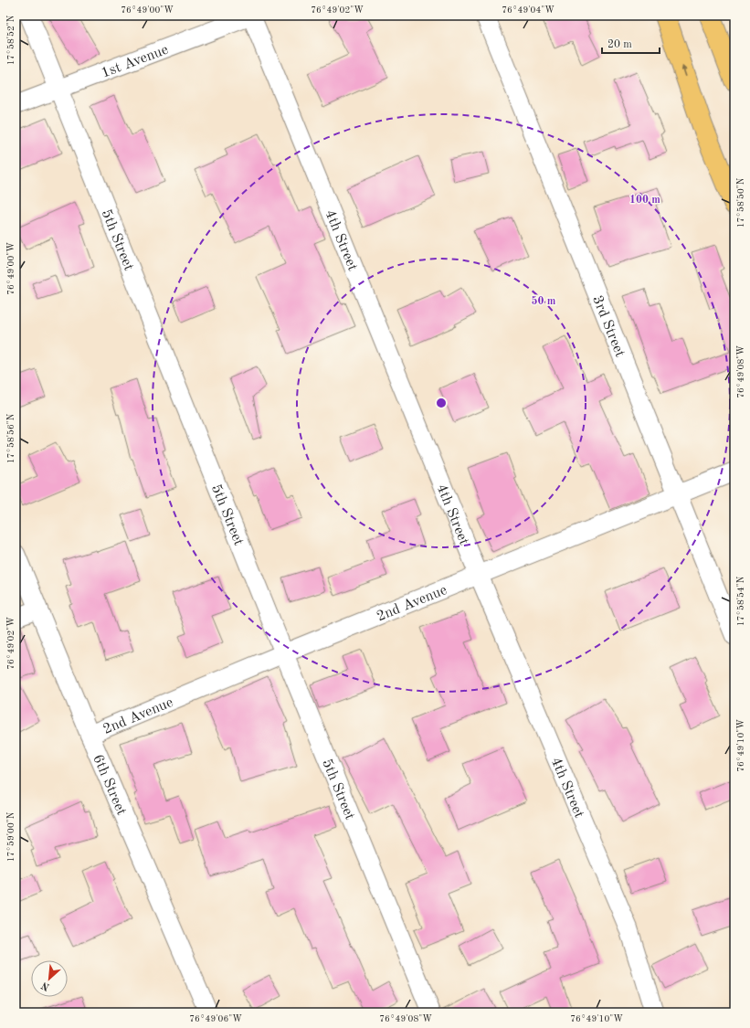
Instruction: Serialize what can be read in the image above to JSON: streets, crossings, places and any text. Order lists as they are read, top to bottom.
{
  "streets": {
    "street": [
      "1st Avenue",
      "5th Street",
      "4th Street",
      "3rd Street",
      "2nd Avenue",
      "6th Street"
    ]
  },
  "crossings": [
    ["1st Avenue", "5th Street"],
    ["1st Avenue", "4th Street"],
    ["5th Street", "2nd Avenue"],
    ["4th Street", "2nd Avenue"],
    ["3rd Street", "2nd Avenue"],
    ["2nd Avenue", "6th Street"]
  ],
  "scale_bar": "20 m",
  "north": "bottom left",
  "coordinates": [
    "76°49'00\"W",
    "76°49'02\"W",
    "76°49'04\"W",
    "17°58'52\"N",
    "17°58'50\"N",
    "76°49'08\"W",
    "17°58'56\"N",
    "17°58'54\"N",
    "76°49'10\"W",
    "17°59'00\"N",
    "76°49'06\"W"
  ],
  "rings": ["100 m", "50 m"]
}
